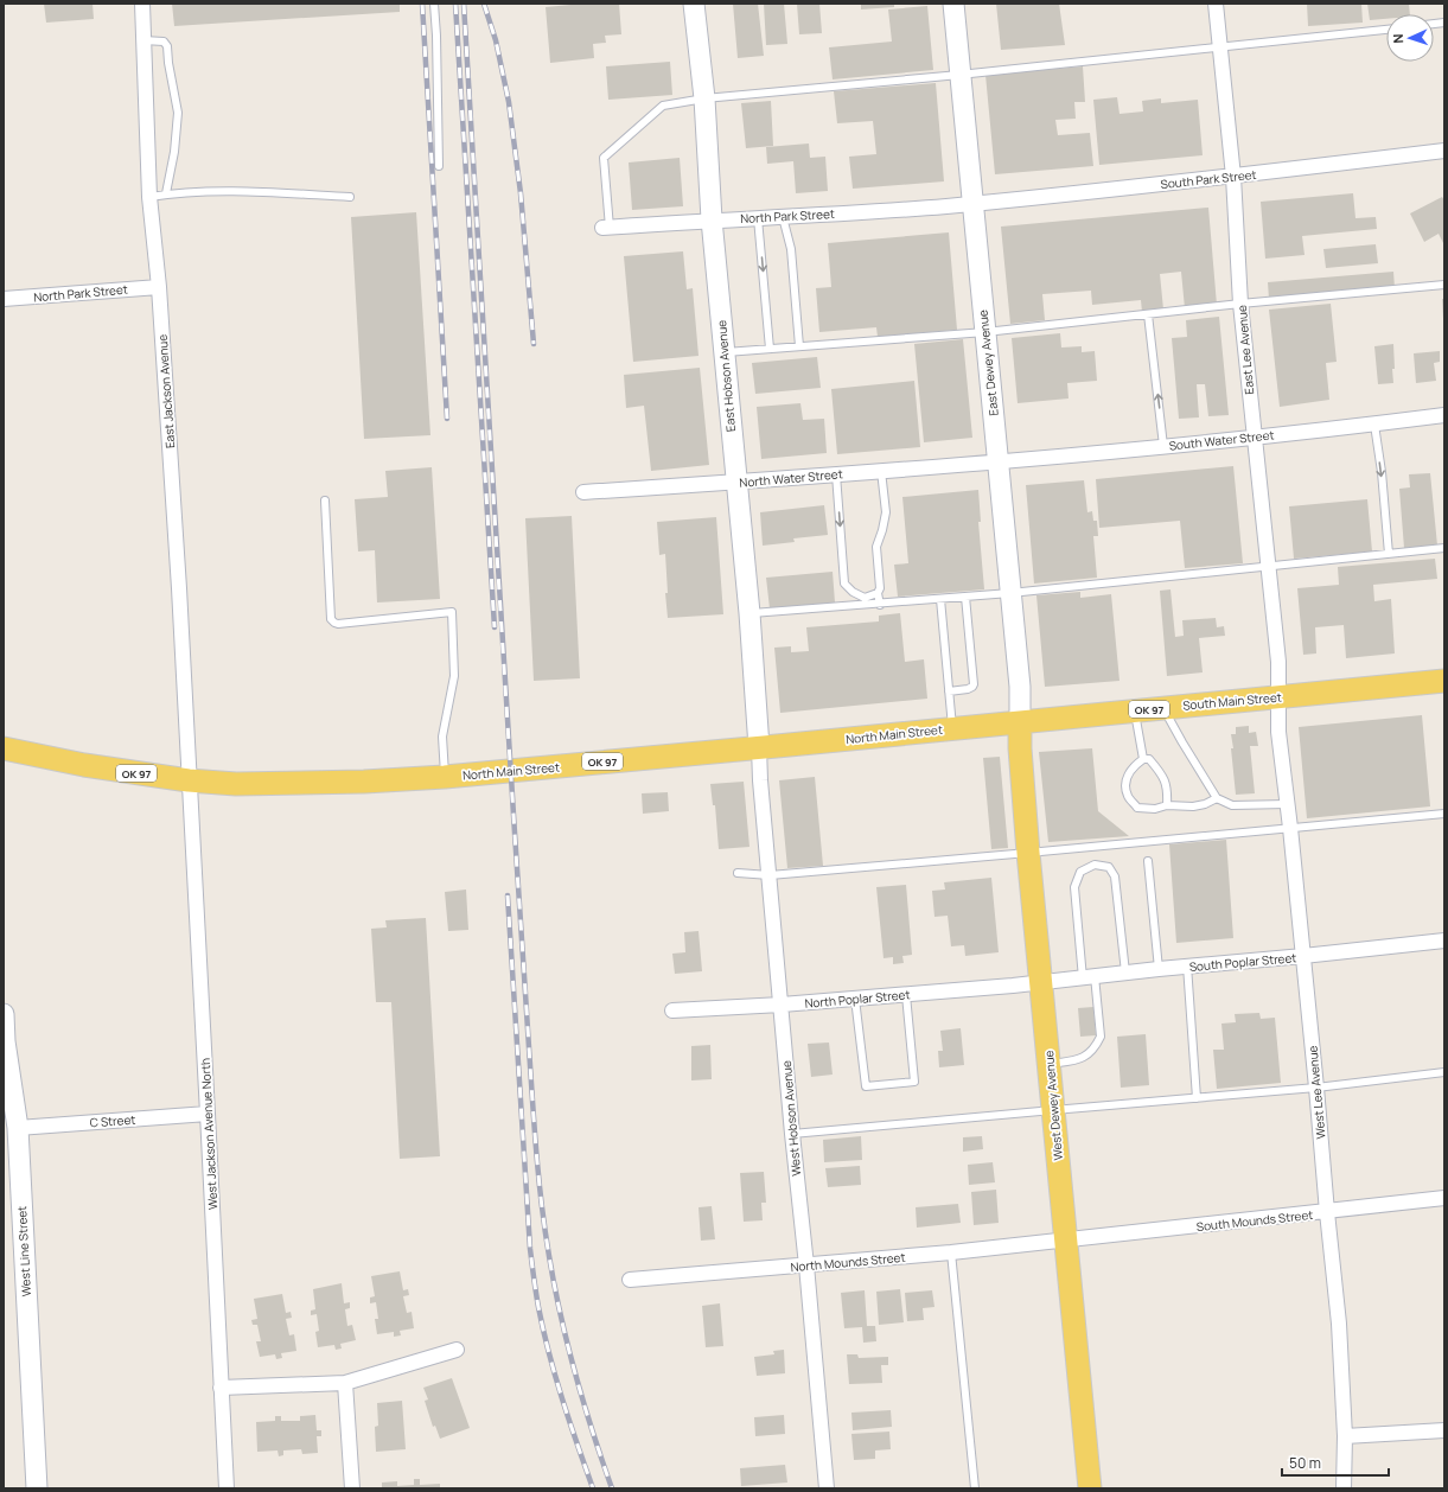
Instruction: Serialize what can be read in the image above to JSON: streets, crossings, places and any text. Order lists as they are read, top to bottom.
{
  "streets": {
    "main road": [
      "South Main Street",
      "OK 97",
      "North Main Street",
      "West Dewey Avenue"
    ],
    "street": [
      "South Park Street",
      "North Park Street",
      "East Lee Avenue",
      "East Dewey Avenue",
      "East Hobson Avenue",
      "East Jackson Avenue",
      "South Water Street",
      "North Water Street",
      "South Poplar Street",
      "North Poplar Street",
      "West Lee Avenue",
      "West Hobson Avenue",
      "C Street",
      "West Jackson Avenue North",
      "South Mounds Street",
      "West Line Street",
      "North Mounds Street"
    ]
  },
  "crossings": [
    ["South Park Street", "North Park Street"],
    ["South Park Street", "East Lee Avenue"],
    ["South Park Street", "East Dewey Avenue"],
    ["North Park Street", "East Dewey Avenue"],
    ["North Park Street", "East Hobson Avenue"],
    ["North Park Street", "East Jackson Avenue"],
    ["East Lee Avenue", "South Water Street"],
    ["East Lee Avenue", "South Main Street"],
    ["East Lee Avenue", "West Lee Avenue"],
    ["East Dewey Avenue", "South Water Street"],
    ["East Dewey Avenue", "North Water Street"],
    ["East Dewey Avenue", "South Main Street"],
    ["East Dewey Avenue", "North Main Street"],
    ["East Dewey Avenue", "West Dewey Avenue"],
    ["East Hobson Avenue", "North Water Street"],
    ["East Hobson Avenue", "North Main Street"],
    ["East Hobson Avenue", "West Hobson Avenue"],
    ["East Jackson Avenue", "North Main Street"],
    ["East Jackson Avenue", "West Jackson Avenue North"],
    ["South Water Street", "North Water Street"],
    ["South Main Street", "North Main Street"],
    ["South Main Street", "West Lee Avenue"],
    ["South Main Street", "West Dewey Avenue"],
    ["North Main Street", "West Dewey Avenue"],
    ["North Main Street", "West Hobson Avenue"],
    ["North Main Street", "West Jackson Avenue North"],
    ["South Poplar Street", "North Poplar Street"],
    ["South Poplar Street", "West Lee Avenue"],
    ["South Poplar Street", "West Dewey Avenue"],
    ["North Poplar Street", "West Dewey Avenue"],
    ["North Poplar Street", "West Hobson Avenue"],
    ["West Lee Avenue", "South Mounds Street"],
    ["West Dewey Avenue", "South Mounds Street"],
    ["West Dewey Avenue", "North Mounds Street"],
    ["West Hobson Avenue", "North Mounds Street"],
    ["C Street", "West Jackson Avenue North"],
    ["C Street", "West Line Street"],
    ["South Mounds Street", "North Mounds Street"]
  ],
  "scale_bar": "50 m",
  "north": "left"
}
